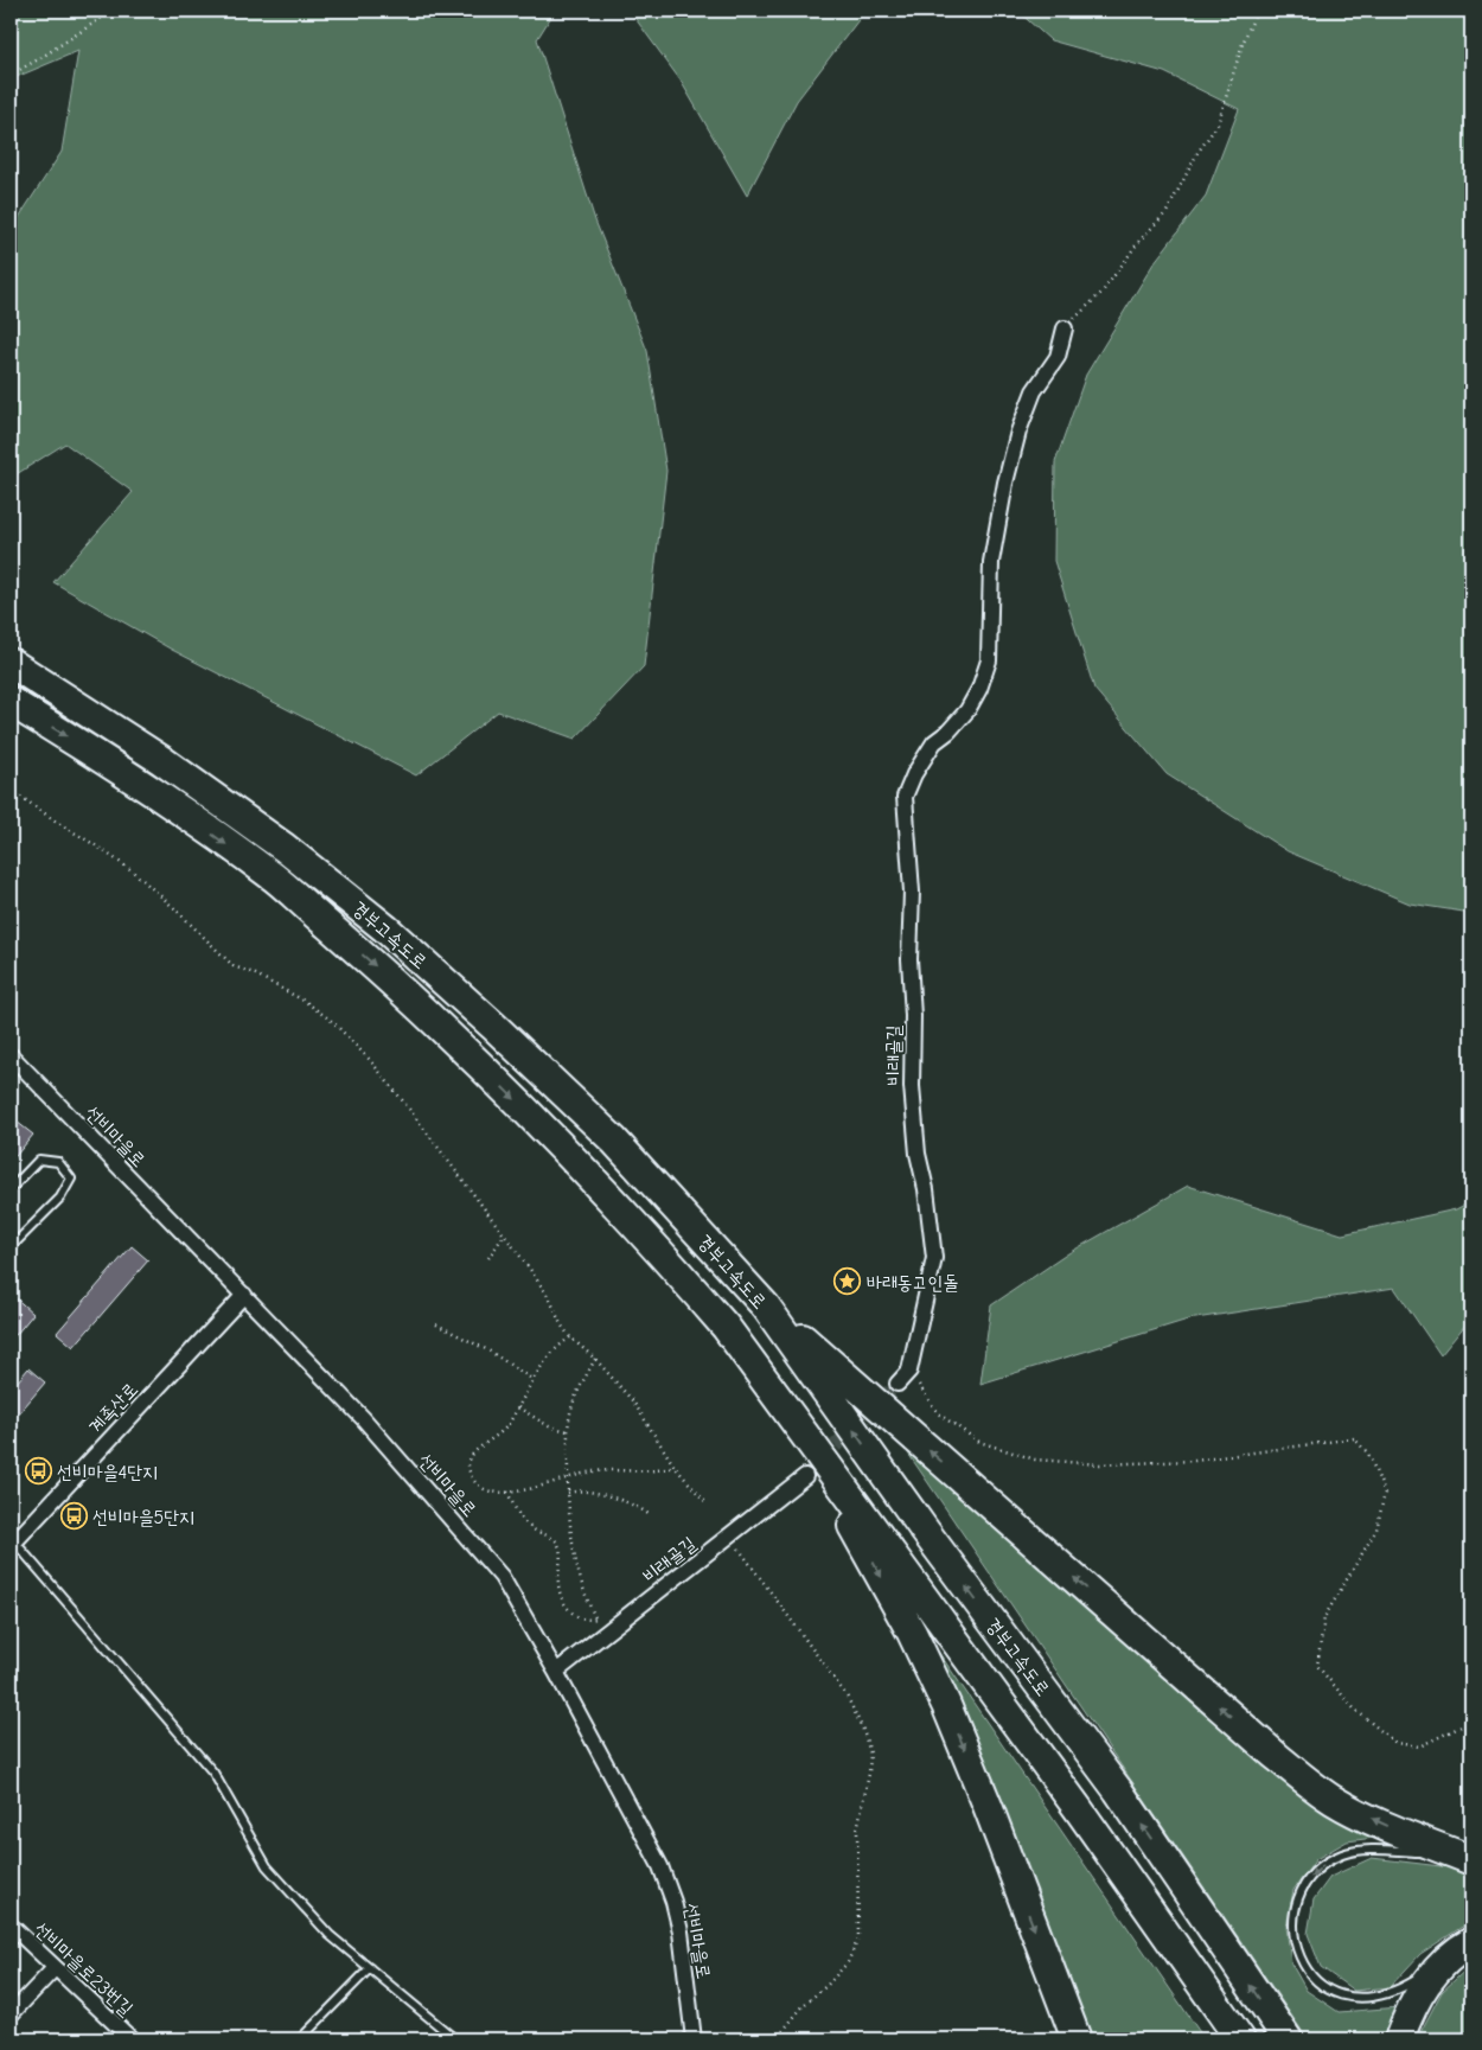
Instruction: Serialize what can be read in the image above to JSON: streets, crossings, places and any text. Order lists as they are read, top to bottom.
{
  "streets": {
    "highway": ["경부고속도로"],
    "street": [
      "비래골길",
      "선비마을로",
      "계족산로",
      "선비마을로23번길"
    ]
  },
  "crossings": [
    ["비래골길", "선비마을로"],
    ["선비마을로", "계족산로"]
  ],
  "places": {
    "place": ["바래동고인돌"],
    "bus stop": ["선비마을4단지", "선비마을5단지"]
  }
}
